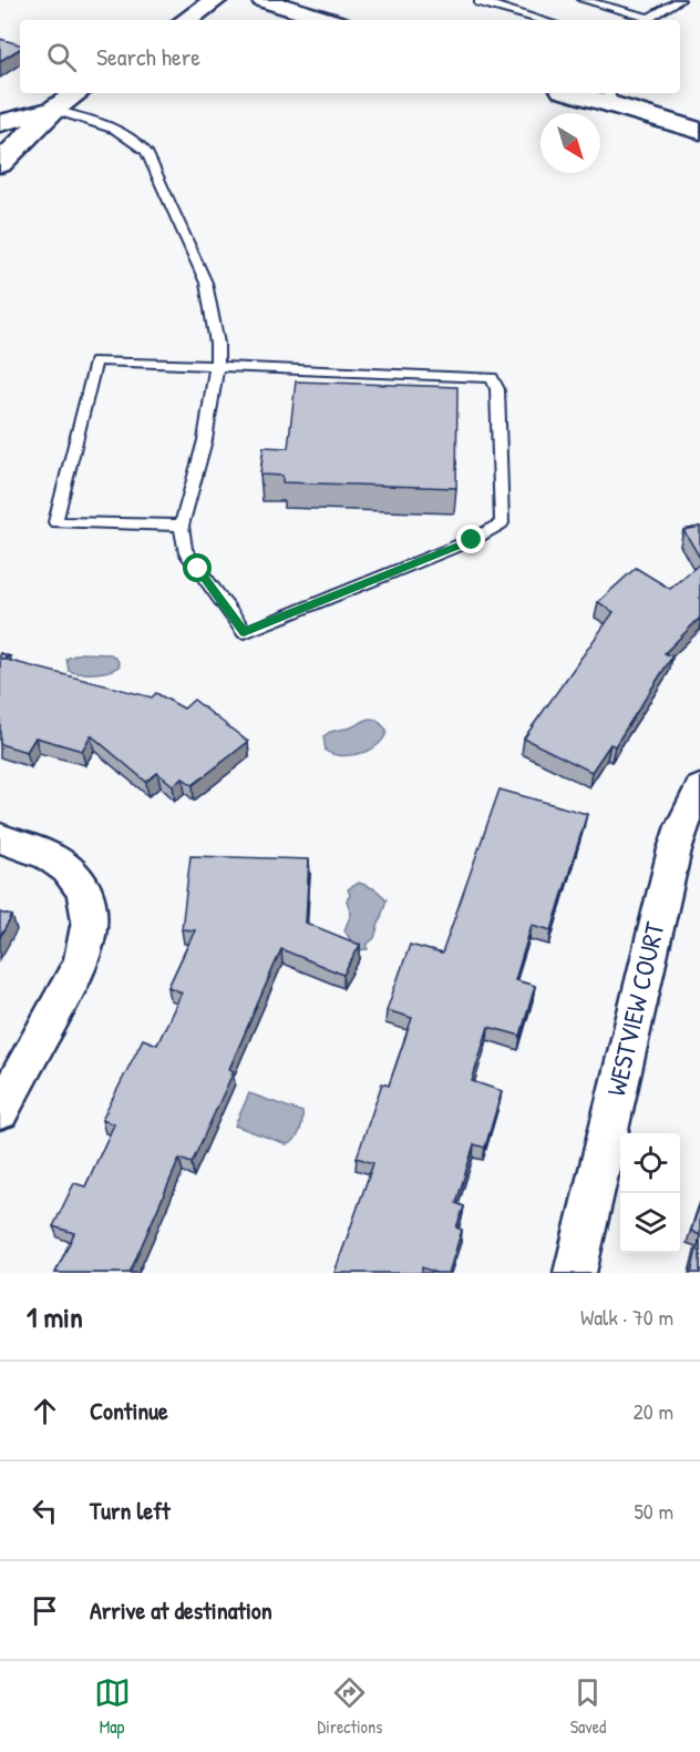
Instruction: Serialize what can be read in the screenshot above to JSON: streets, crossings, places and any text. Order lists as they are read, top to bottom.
{
  "streets": {
    "street": ["WESTVIEW COURT"]
  },
  "north": "bottom right",
  "page": {
    "search": "Search here",
    "heading": ["1 min", "Walk · 70 m"],
    "list": [
      ["Continue", "20 m"],
      ["Turn left", "50 m"],
      "Arrive at destination"
    ],
    "nav": ["Map", "Directions", "Saved"]
  }
}
